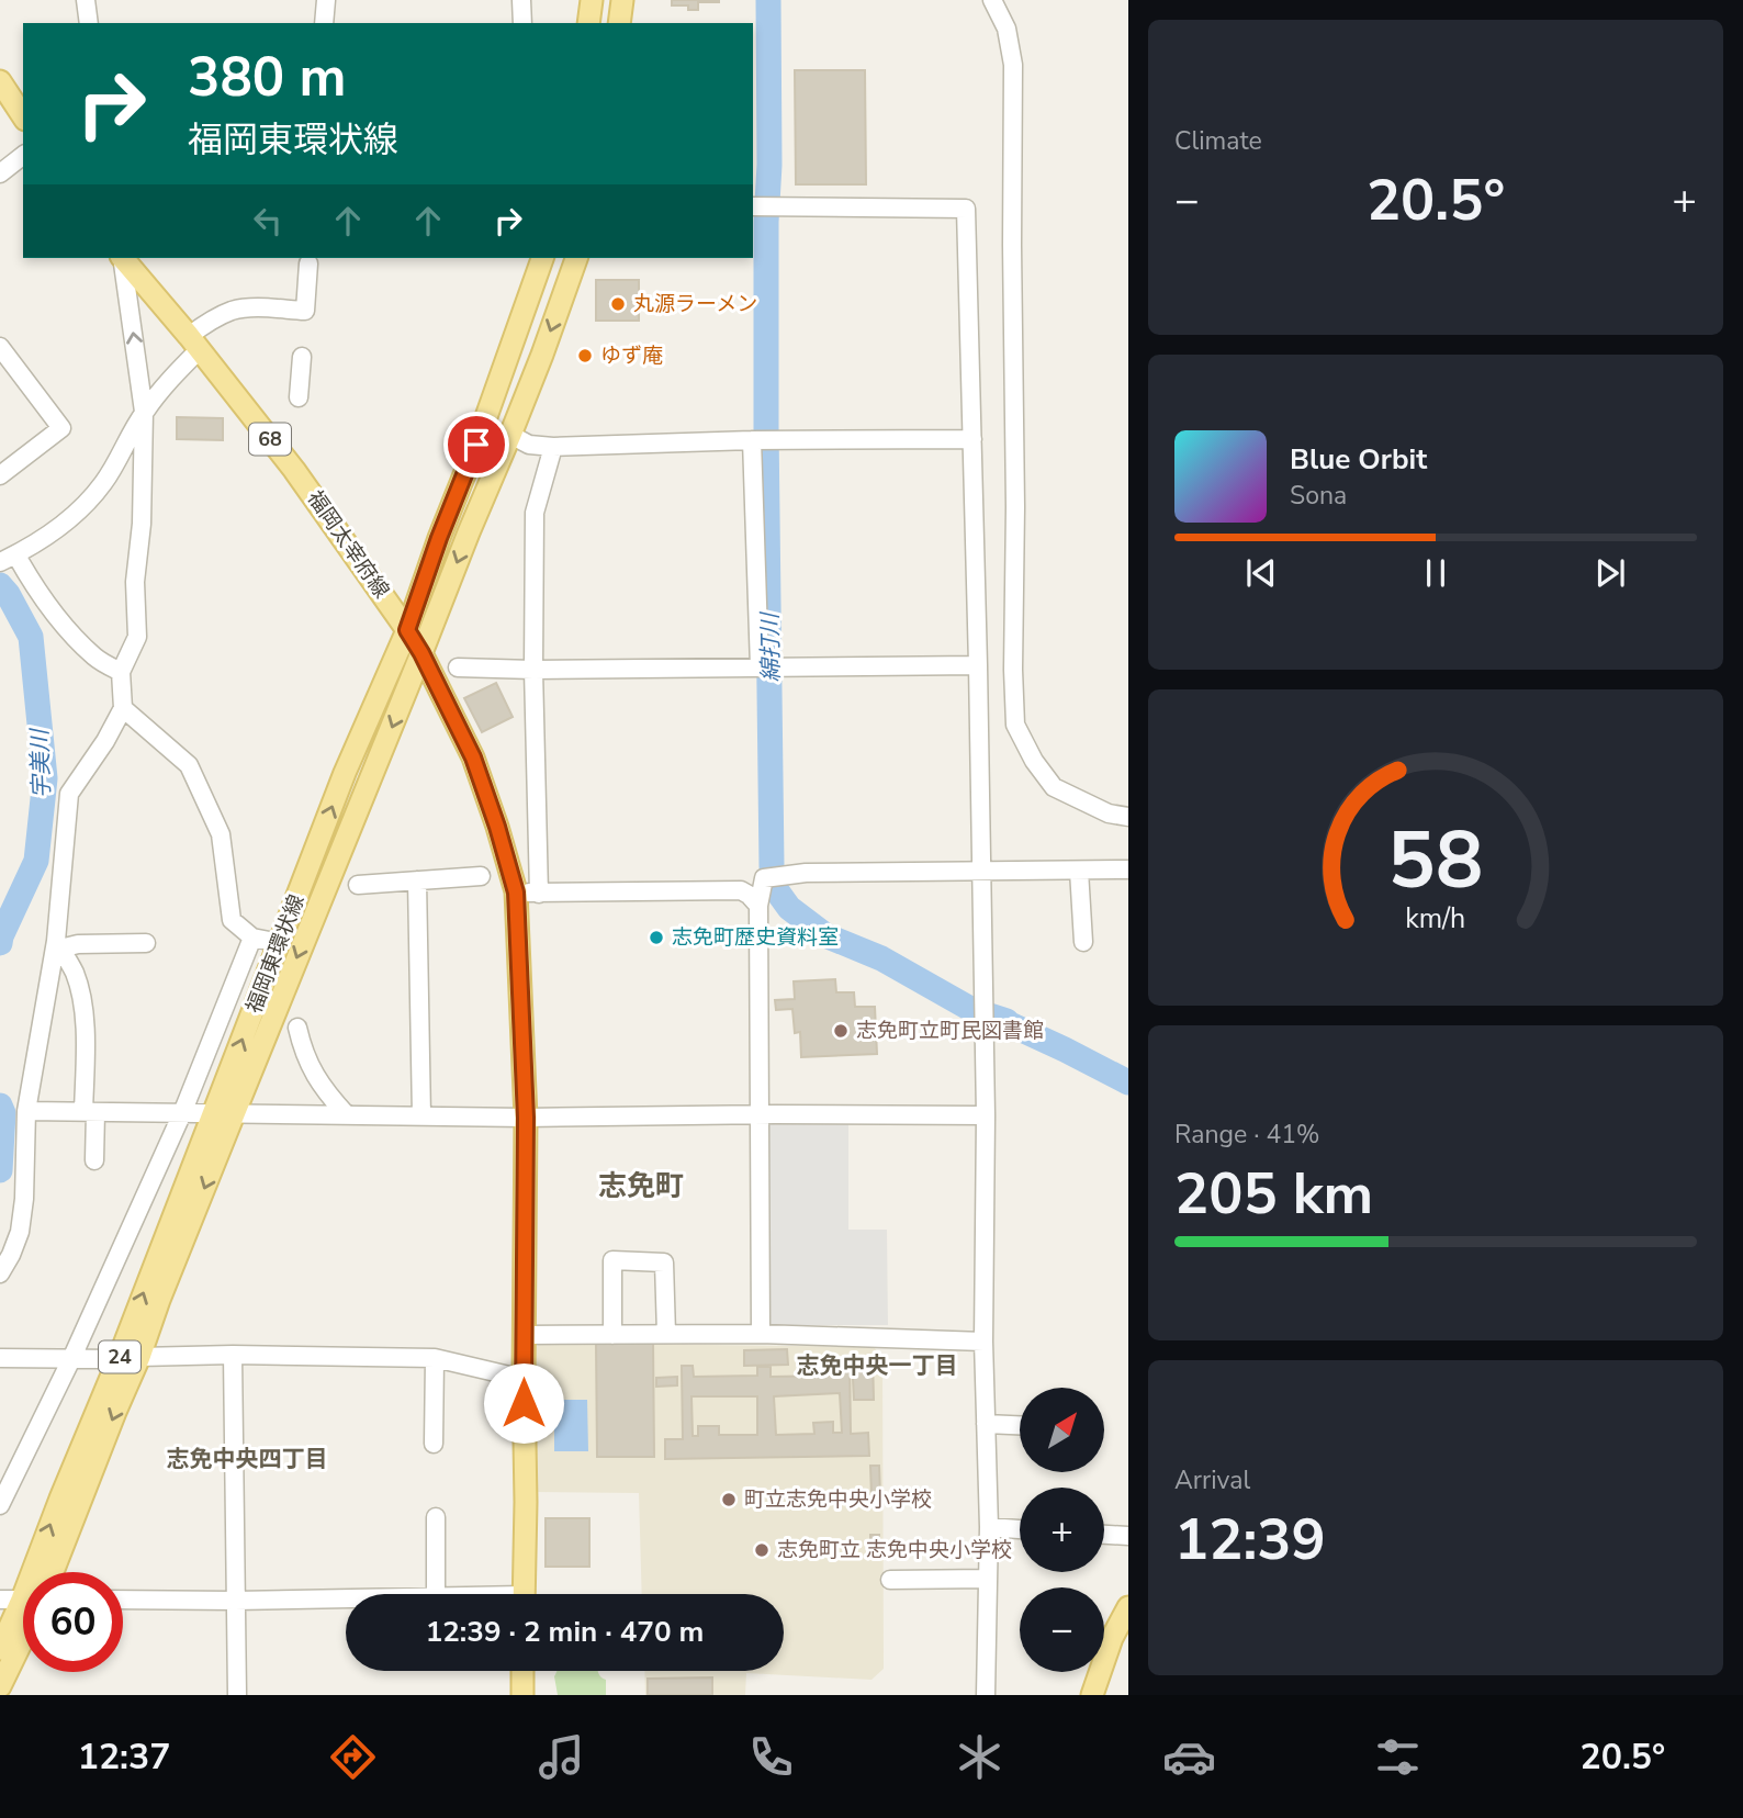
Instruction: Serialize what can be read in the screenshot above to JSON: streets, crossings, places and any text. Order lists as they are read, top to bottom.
{
  "streets": {
    "main road": [
      "68",
      "福岡太宰府線",
      "福岡東環状線",
      "24"
    ]
  },
  "crossings": [
    ["福岡太宰府線", "福岡東環状線"]
  ],
  "districts": ["志免町", "志免中央一丁目", "志免中央四丁目"],
  "water": ["綿打川", "宇美川"],
  "places": [
    "丸源ラーメン",
    "ゆず庵",
    "志免町歴史資料室",
    "志免町立町民図書館",
    "町立志免中央小学校",
    "志免町立 志免中央小学校"
  ],
  "north": "top right",
  "page": {
    "tile": [
      "Climate",
      ["Range · 41%", "205 km"],
      ["Arrival", "12:39"]
    ],
    "turn": ["380 m", "福岡東環状線"],
    "heat": ["−", "20.5°", "+"],
    "song": ["Blue Orbit", "Sona"],
    "map_buttons": ["+", "−"],
    "limit": "60",
    "trip": "12:39 · 2 min · 470 m",
    "tabs": ["12:37", "20.5°"],
    "gauge": ["58", "km/h"]
  }
}
